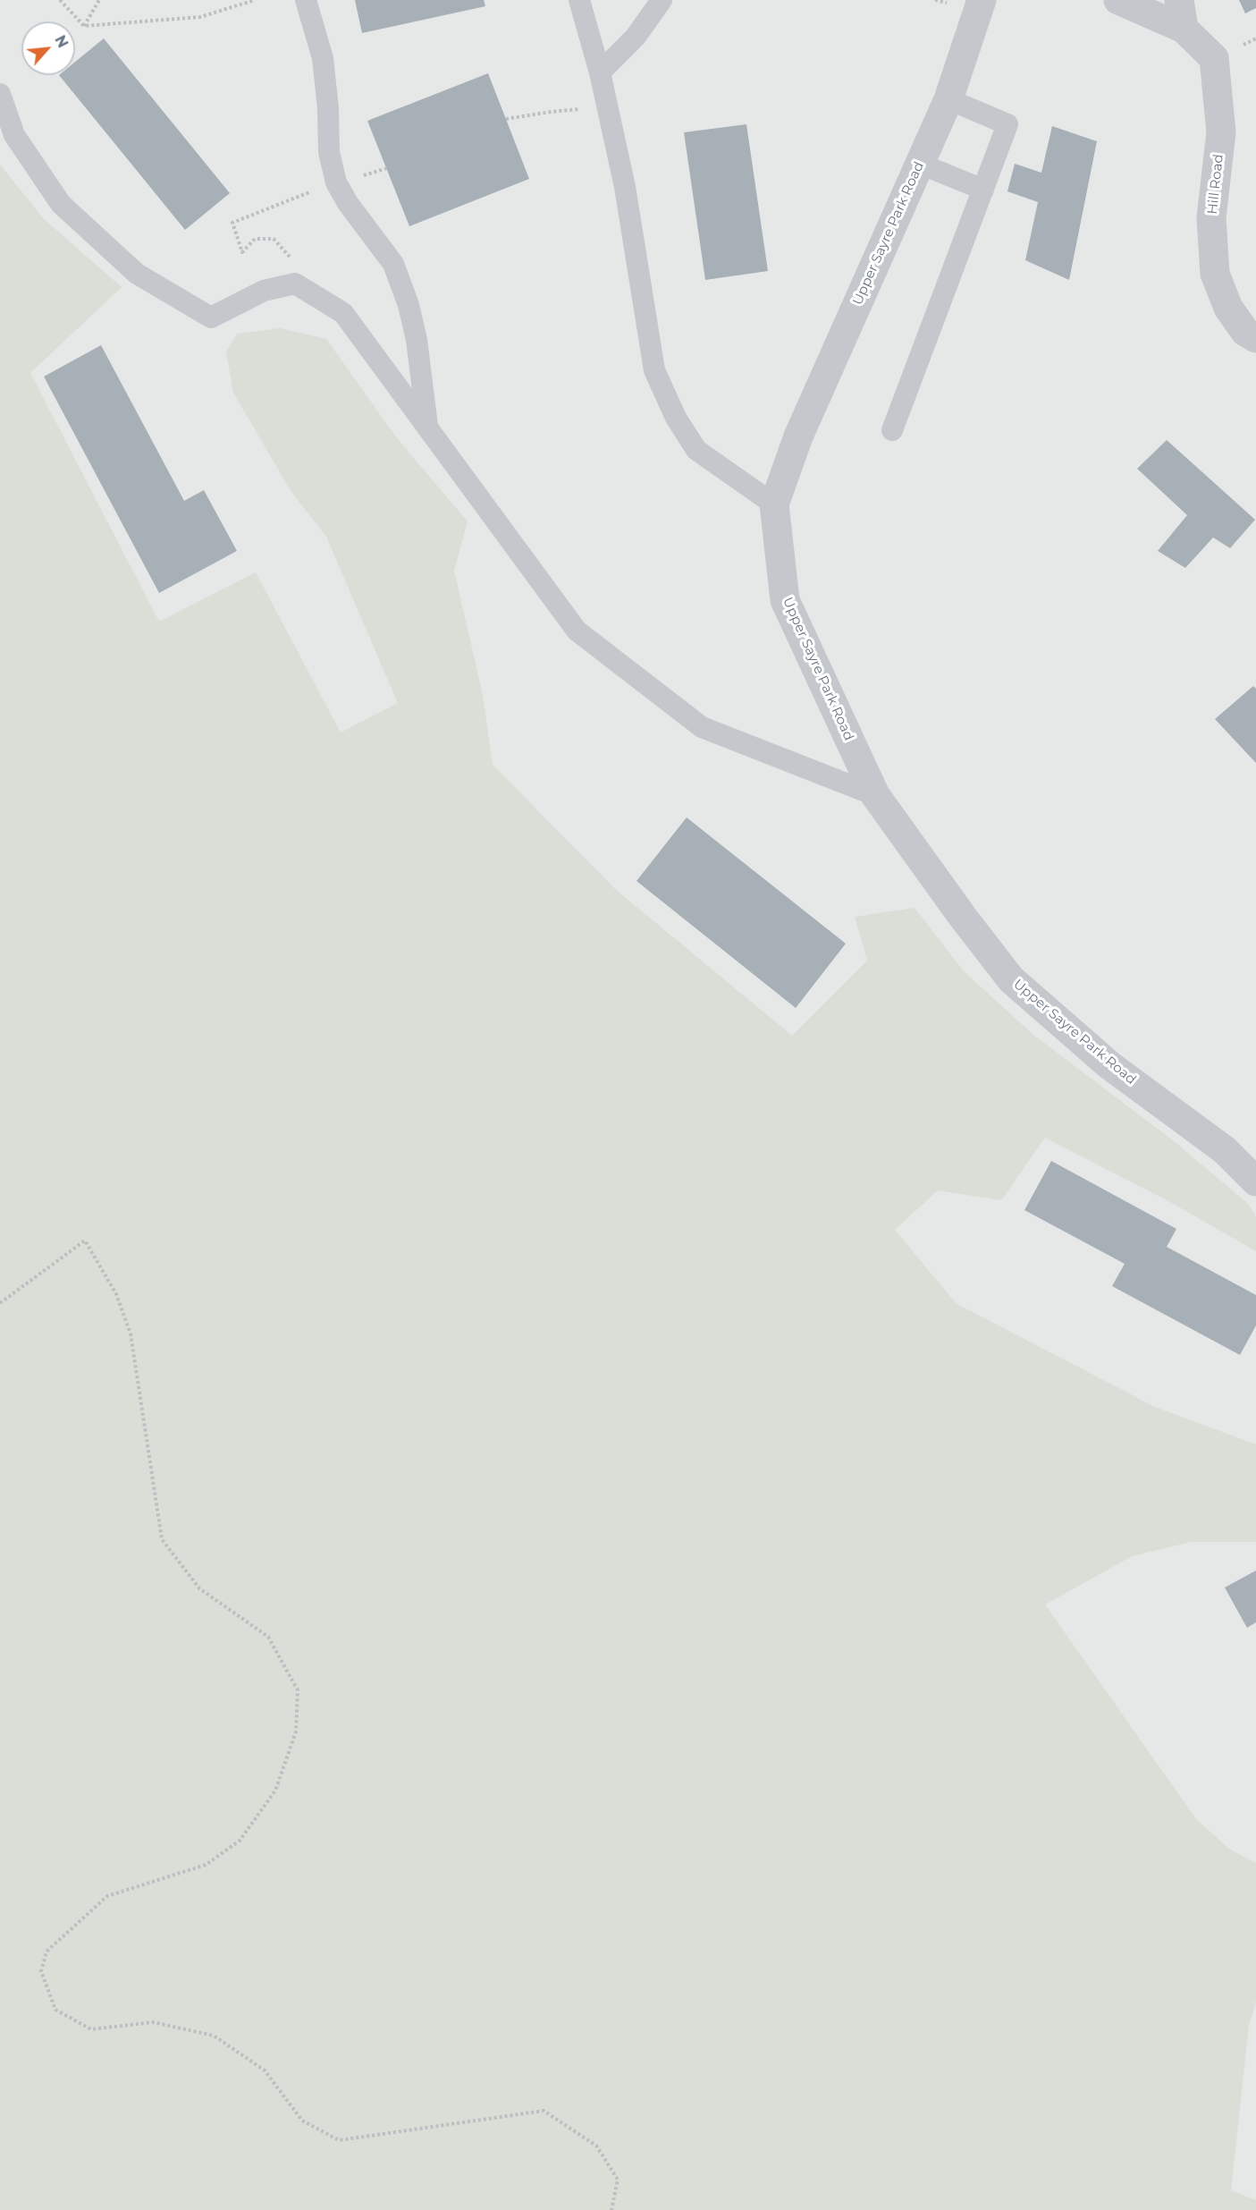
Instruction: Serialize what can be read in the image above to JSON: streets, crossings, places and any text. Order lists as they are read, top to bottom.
{
  "streets": {
    "street": ["Hill Road", "Upper Sayre Park Road"]
  },
  "north": "top right"
}
